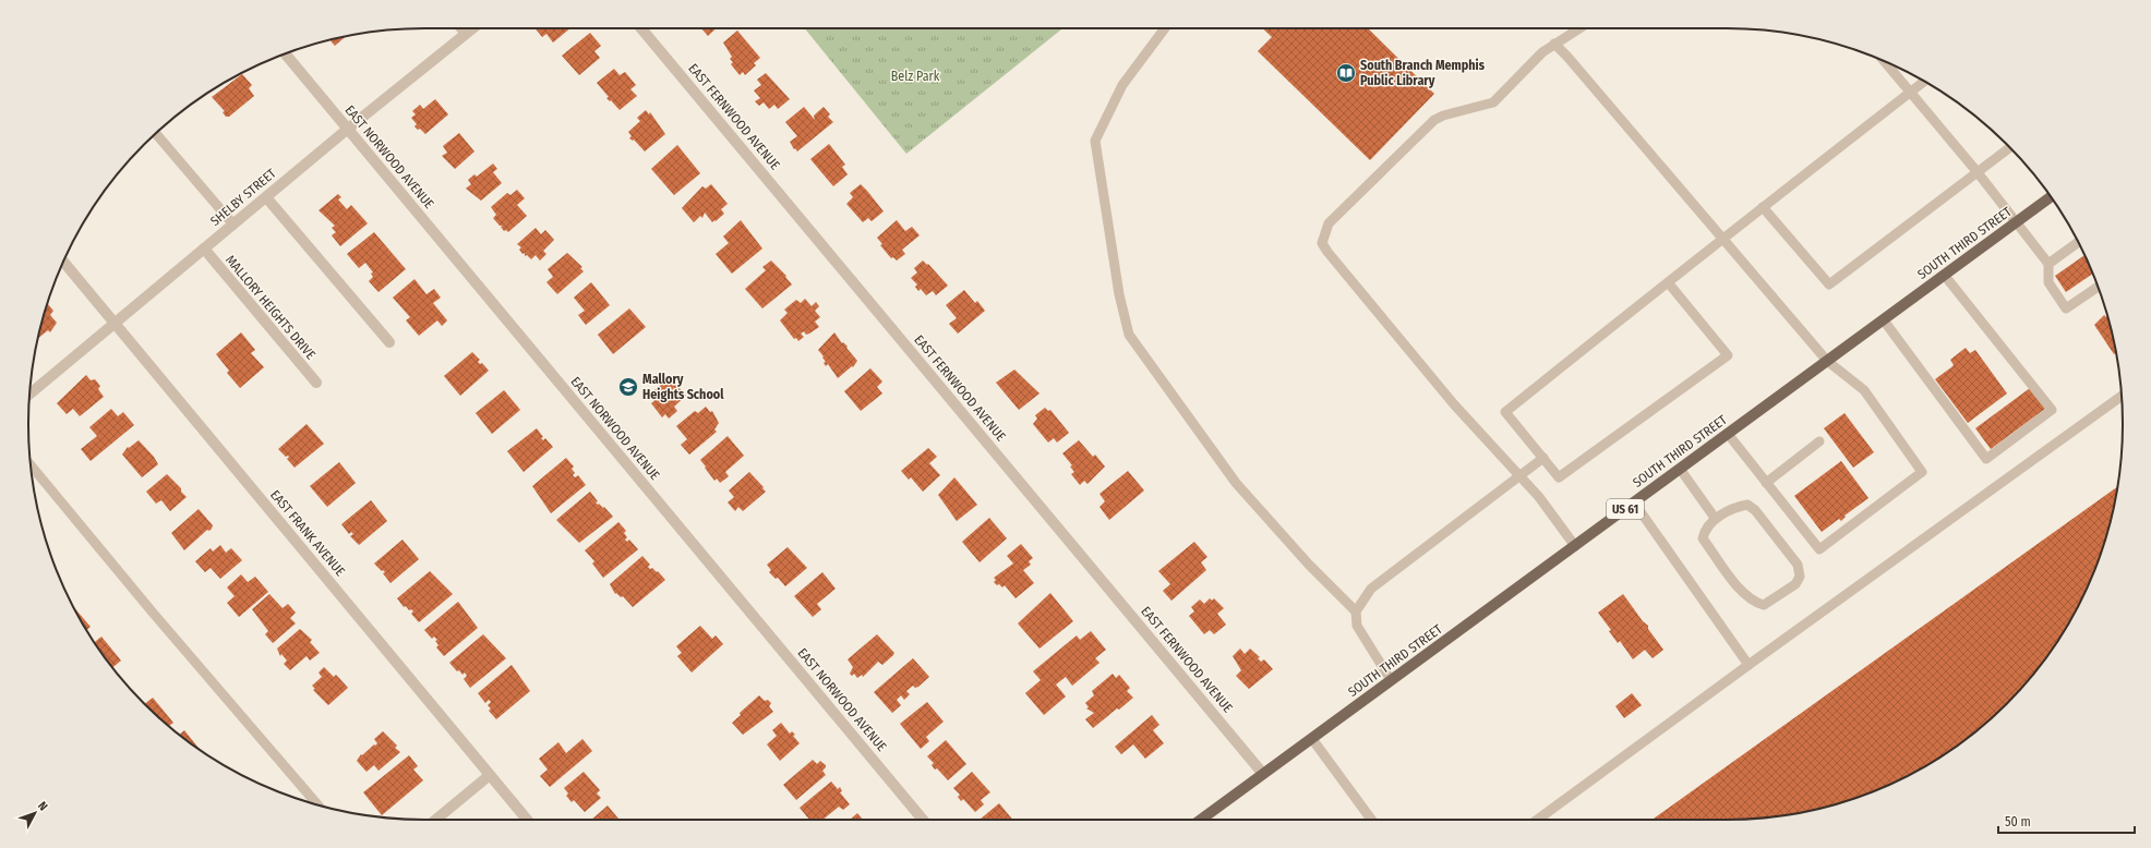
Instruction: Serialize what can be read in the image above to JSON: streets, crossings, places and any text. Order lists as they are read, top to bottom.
{
  "streets": {
    "main road": ["SOUTH THIRD STREET", "US 61"],
    "street": [
      "EAST FERNWOOD AVENUE",
      "EAST NORWOOD AVENUE",
      "SHELBY STREET",
      "MALLORY HEIGHTS DRIVE",
      "EAST FRANK AVENUE"
    ]
  },
  "crossings": [
    ["EAST FERNWOOD AVENUE", "SOUTH THIRD STREET"],
    ["EAST NORWOOD AVENUE", "SHELBY STREET"],
    ["SHELBY STREET", "MALLORY HEIGHTS DRIVE"],
    ["SHELBY STREET", "EAST FRANK AVENUE"]
  ],
  "parks": ["Belz Park"],
  "places": {
    "library": ["South Branch Memphis Public Library"],
    "school or university": ["Mallory Heights School"]
  },
  "scale_bar": "50 m",
  "north": "top right"
}
